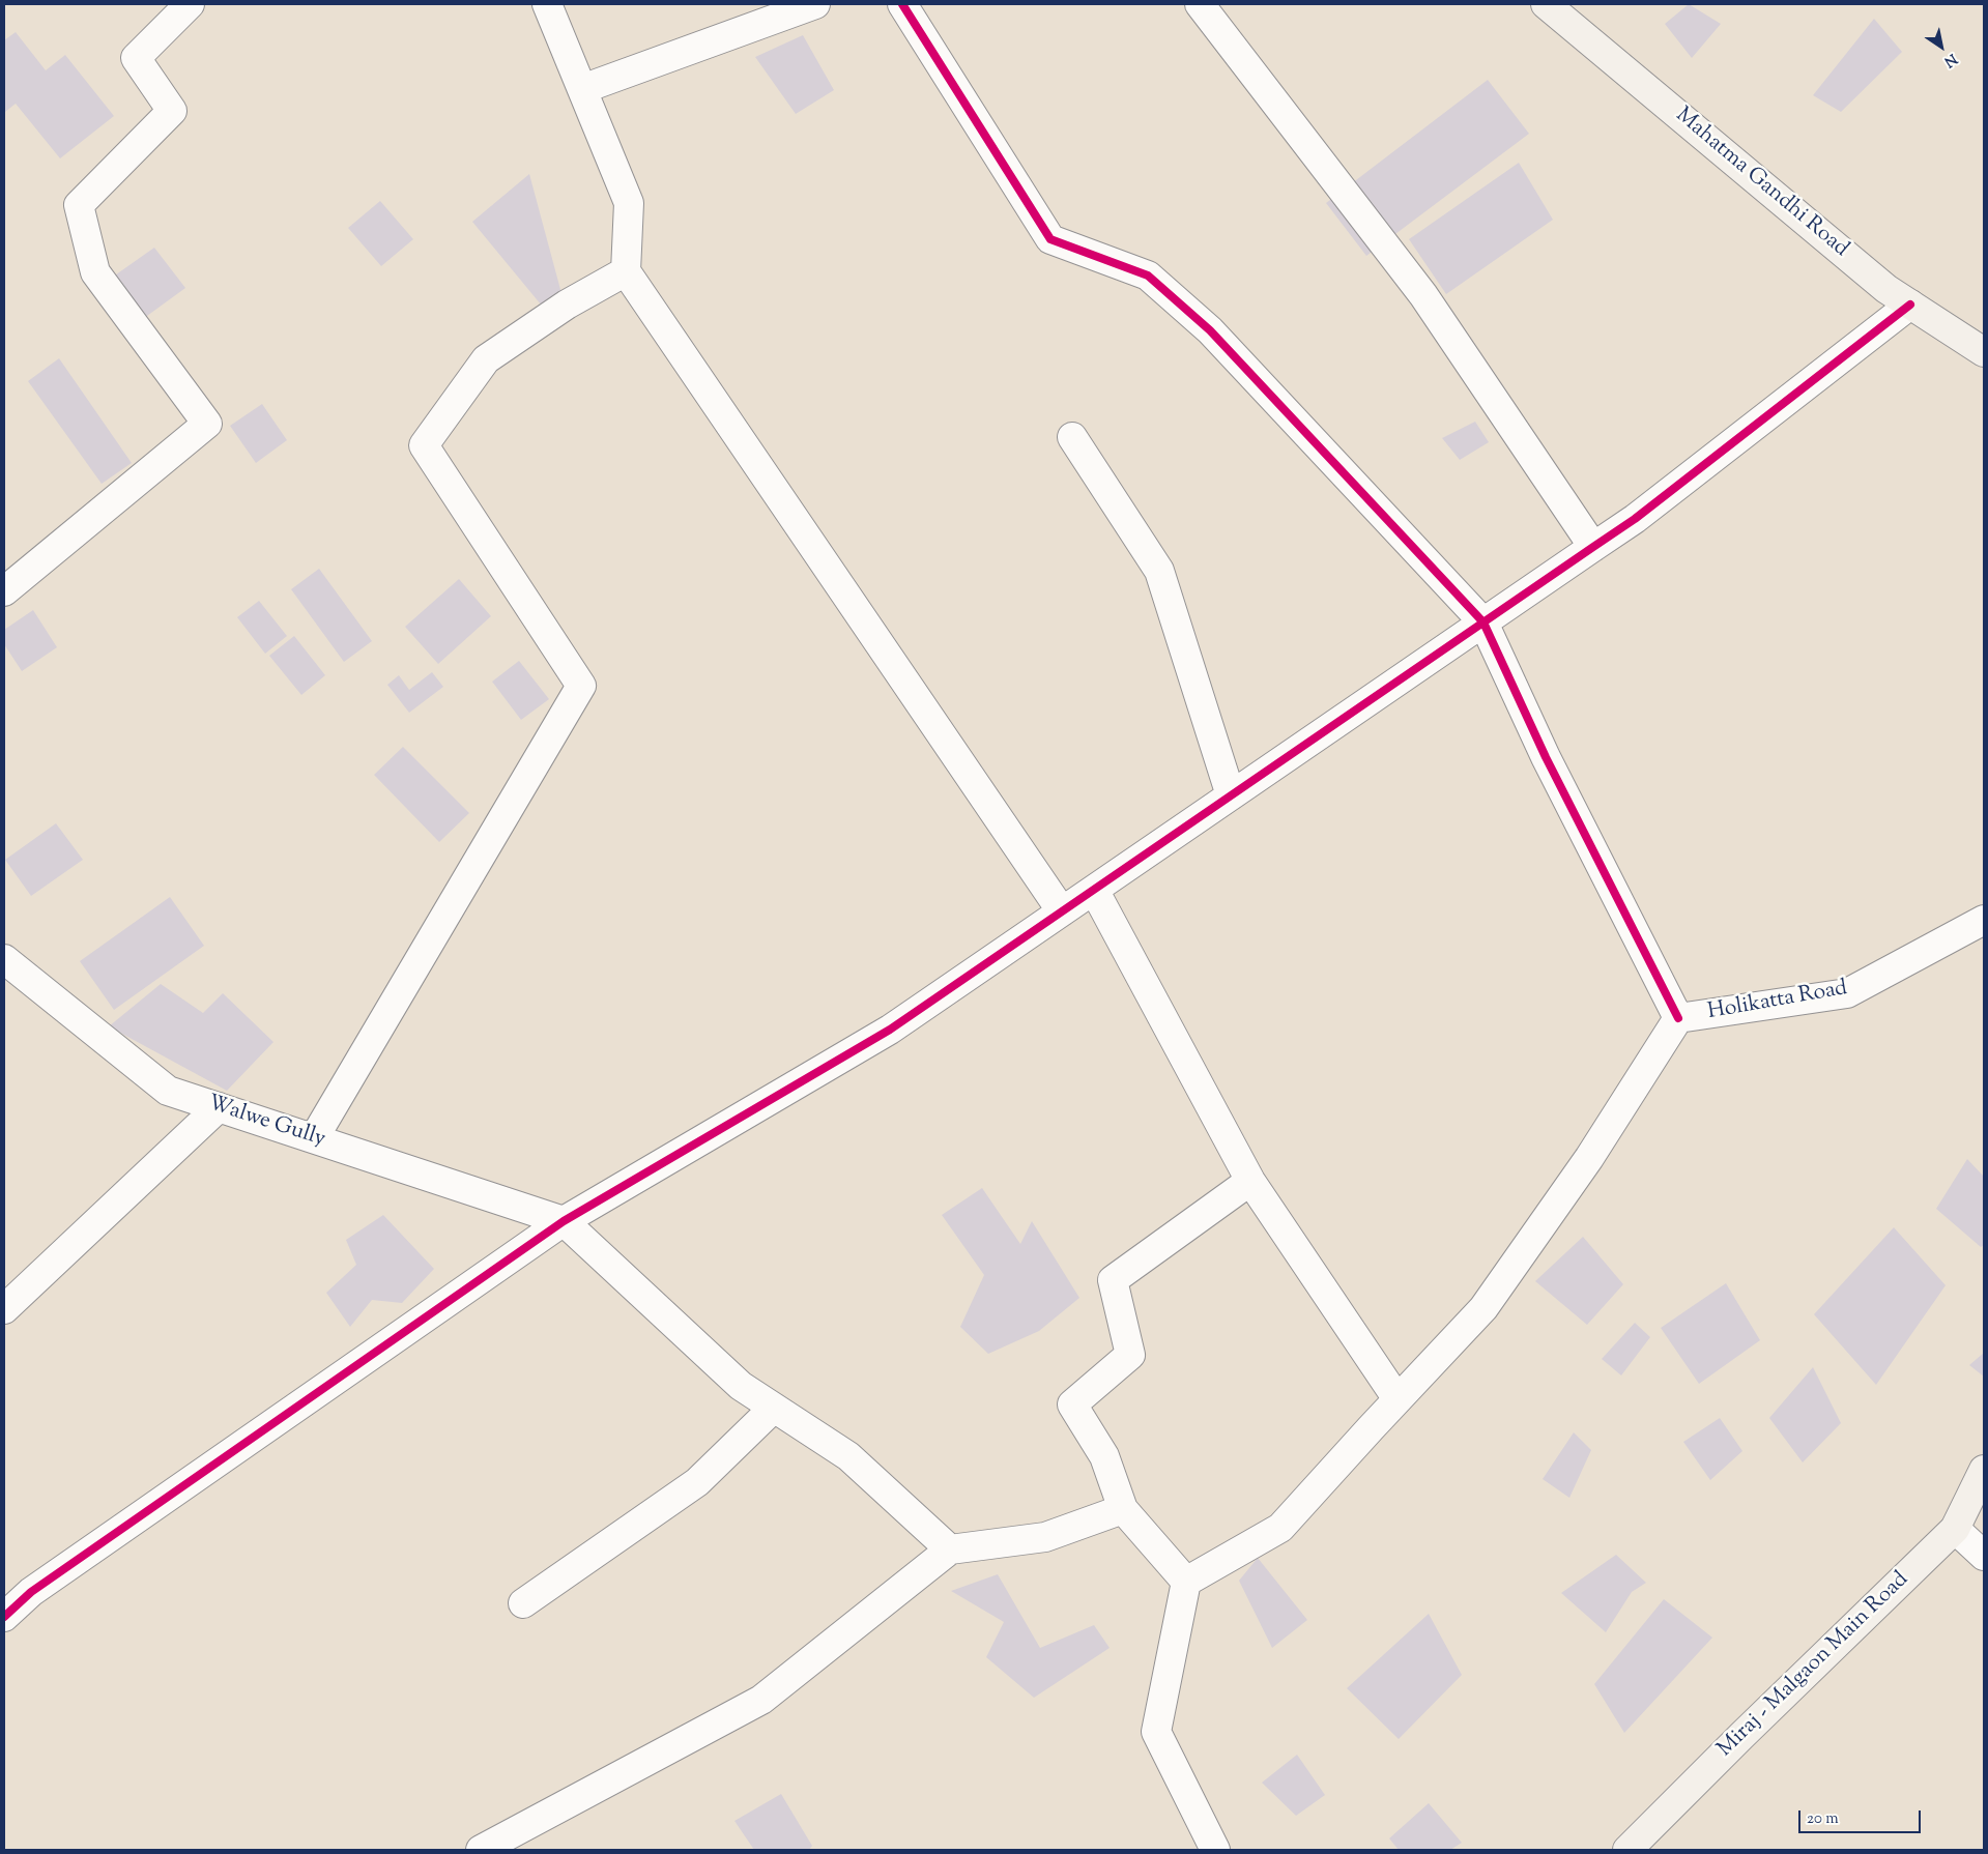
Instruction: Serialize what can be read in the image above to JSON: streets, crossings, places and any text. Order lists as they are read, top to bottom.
{
  "streets": {
    "main road": ["Mahatma Gandhi Road", "Miraj - Malgaon Main Road"],
    "street": ["Holikatta Road", "Walwe Gully"]
  },
  "scale_bar": "20 m",
  "north": "bottom right"
}
